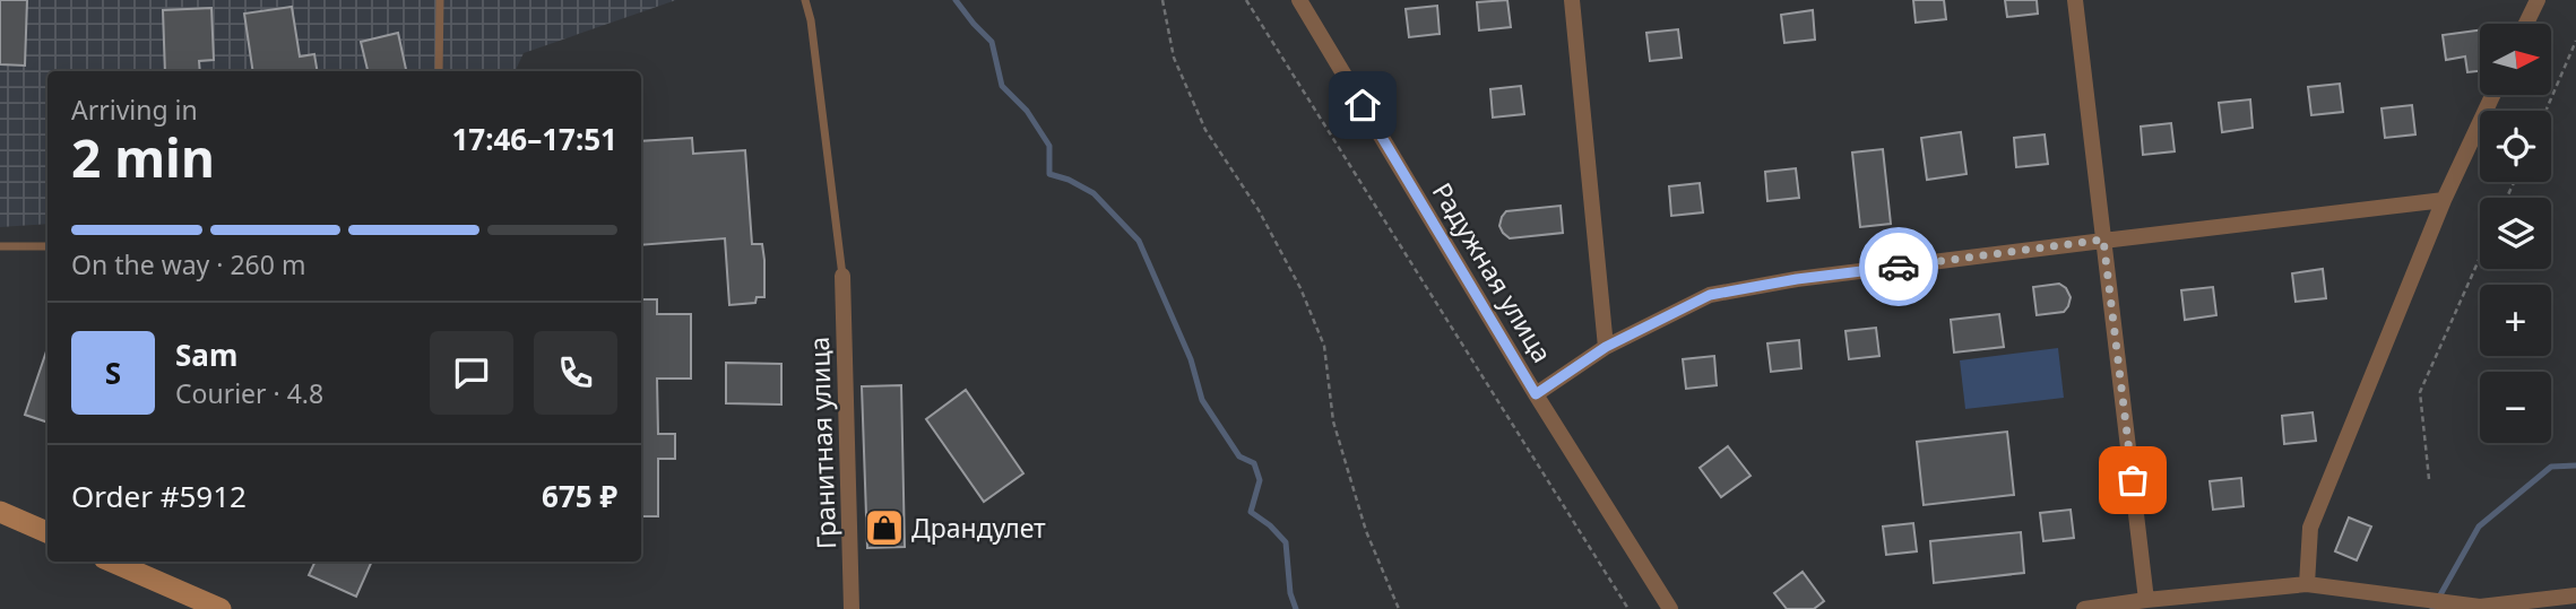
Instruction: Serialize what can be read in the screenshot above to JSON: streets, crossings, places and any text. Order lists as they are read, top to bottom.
{
  "streets": {
    "street": ["Радужная улица", "Гранитная улица"]
  },
  "places": {
    "shop": ["Драндулет"]
  },
  "north": "right",
  "page": {
    "map_buttons": ["+", "−"],
    "heading": ["2 min", "Arriving in", "17:46–17:51"],
    "panel": [
      "Sam",
      "Courier · 4.8",
      "Order #5912",
      "675 ₽"
    ],
    "bar": "On the way · 260 m",
    "round": "S"
  }
}
